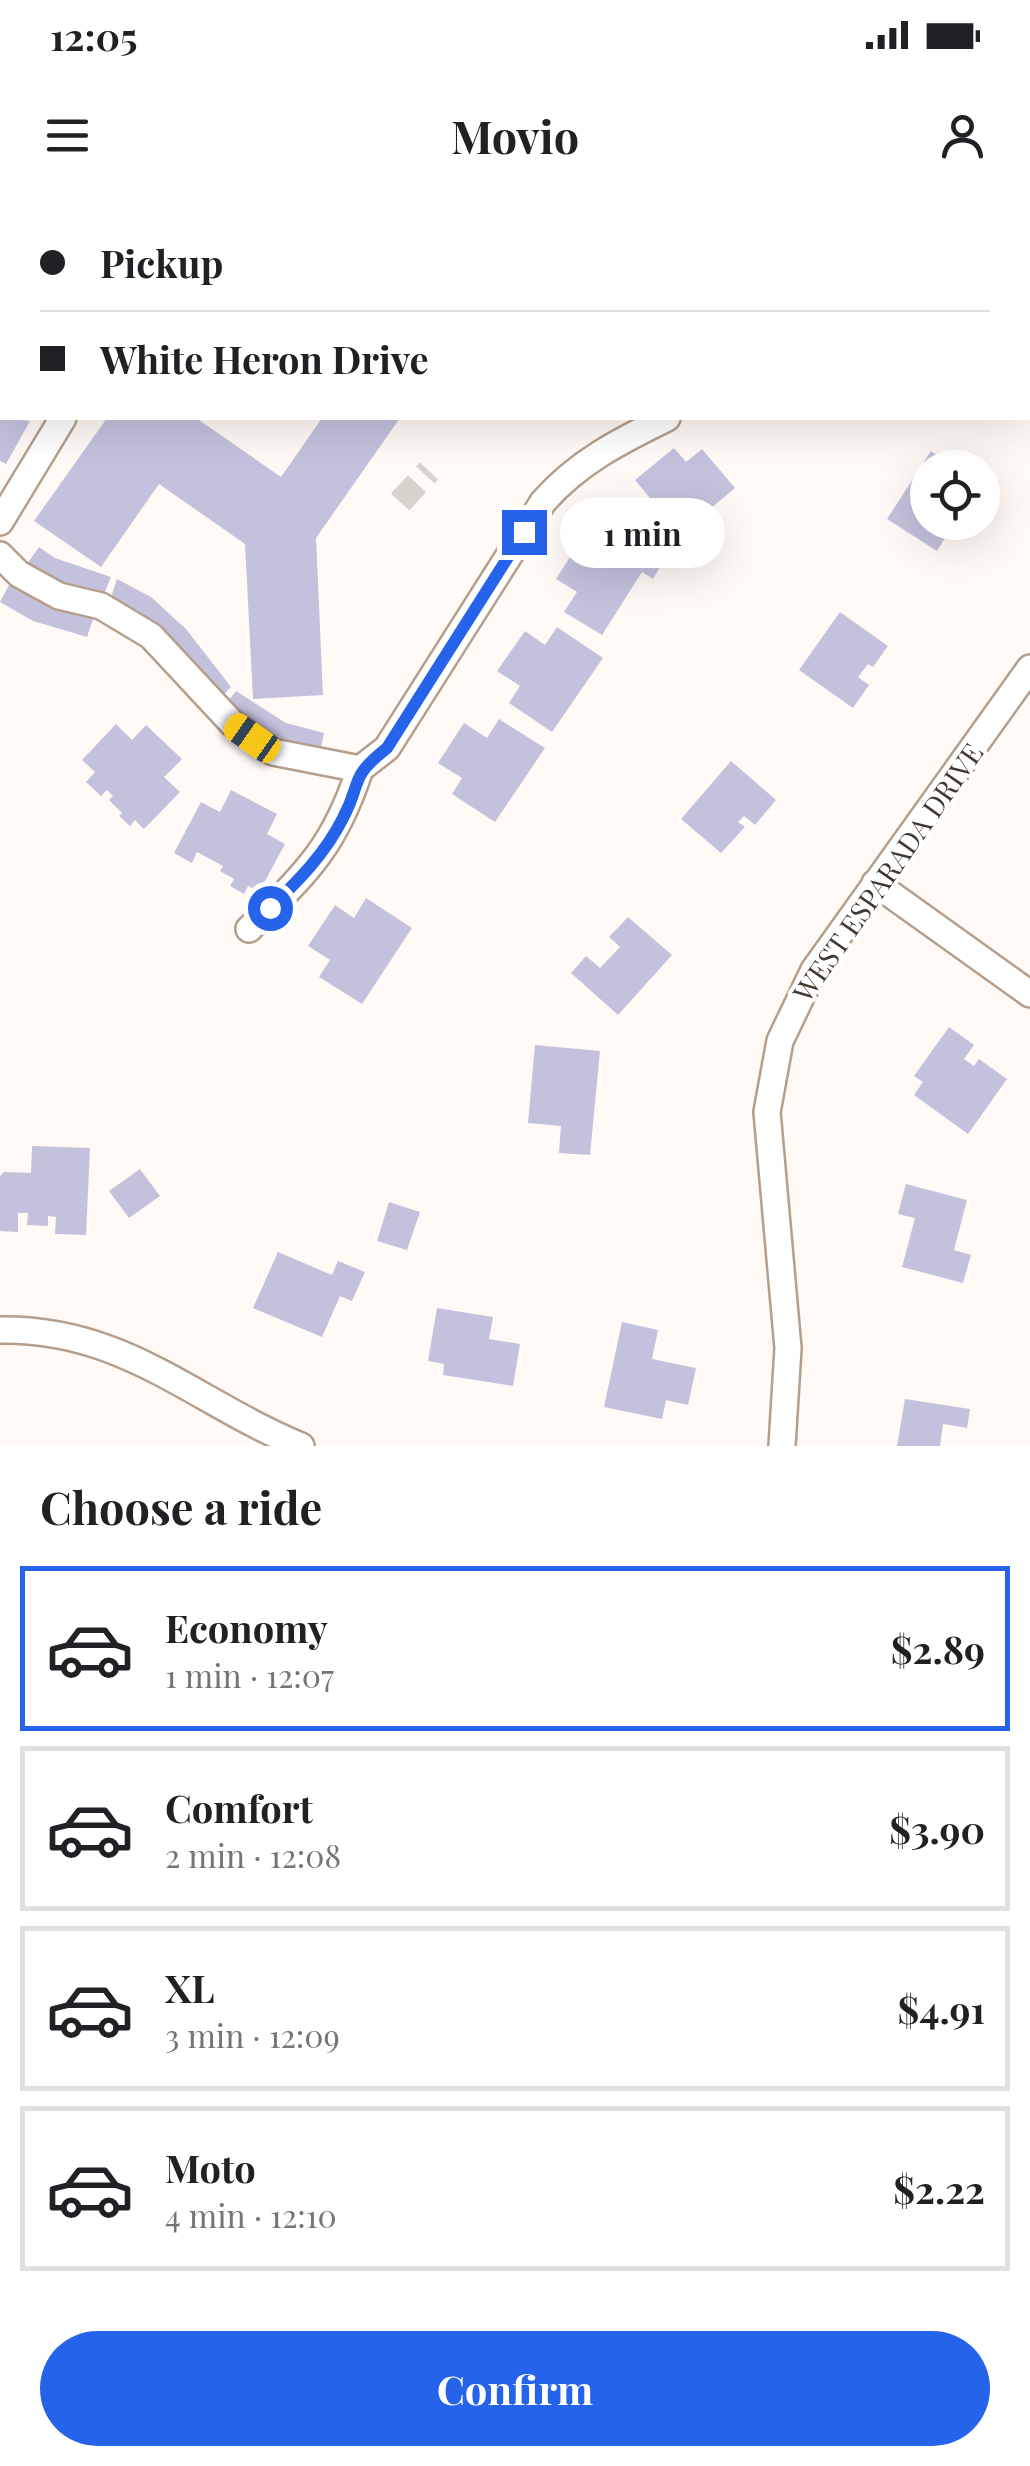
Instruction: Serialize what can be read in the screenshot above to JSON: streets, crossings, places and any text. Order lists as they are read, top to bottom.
{
  "streets": {
    "street": ["WEST ESPARADA DRIVE"]
  },
  "page": {
    "status": "12:05",
    "header": "Movio",
    "banner": ["Pickup", "White Heron Drive"],
    "bubble": "1 min",
    "heading": "Choose a ride",
    "list": [
      {
        "name": "Economy",
        "note": "1 min · 12:07",
        "value": "$2.89"
      },
      {
        "name": "Comfort",
        "note": "2 min · 12:08",
        "value": "$3.90"
      },
      {
        "name": "XL",
        "note": "3 min · 12:09",
        "value": "$4.91"
      },
      {
        "name": "Moto",
        "note": "4 min · 12:10",
        "value": "$2.22"
      }
    ],
    "buttons": "Confirm"
  }
}
